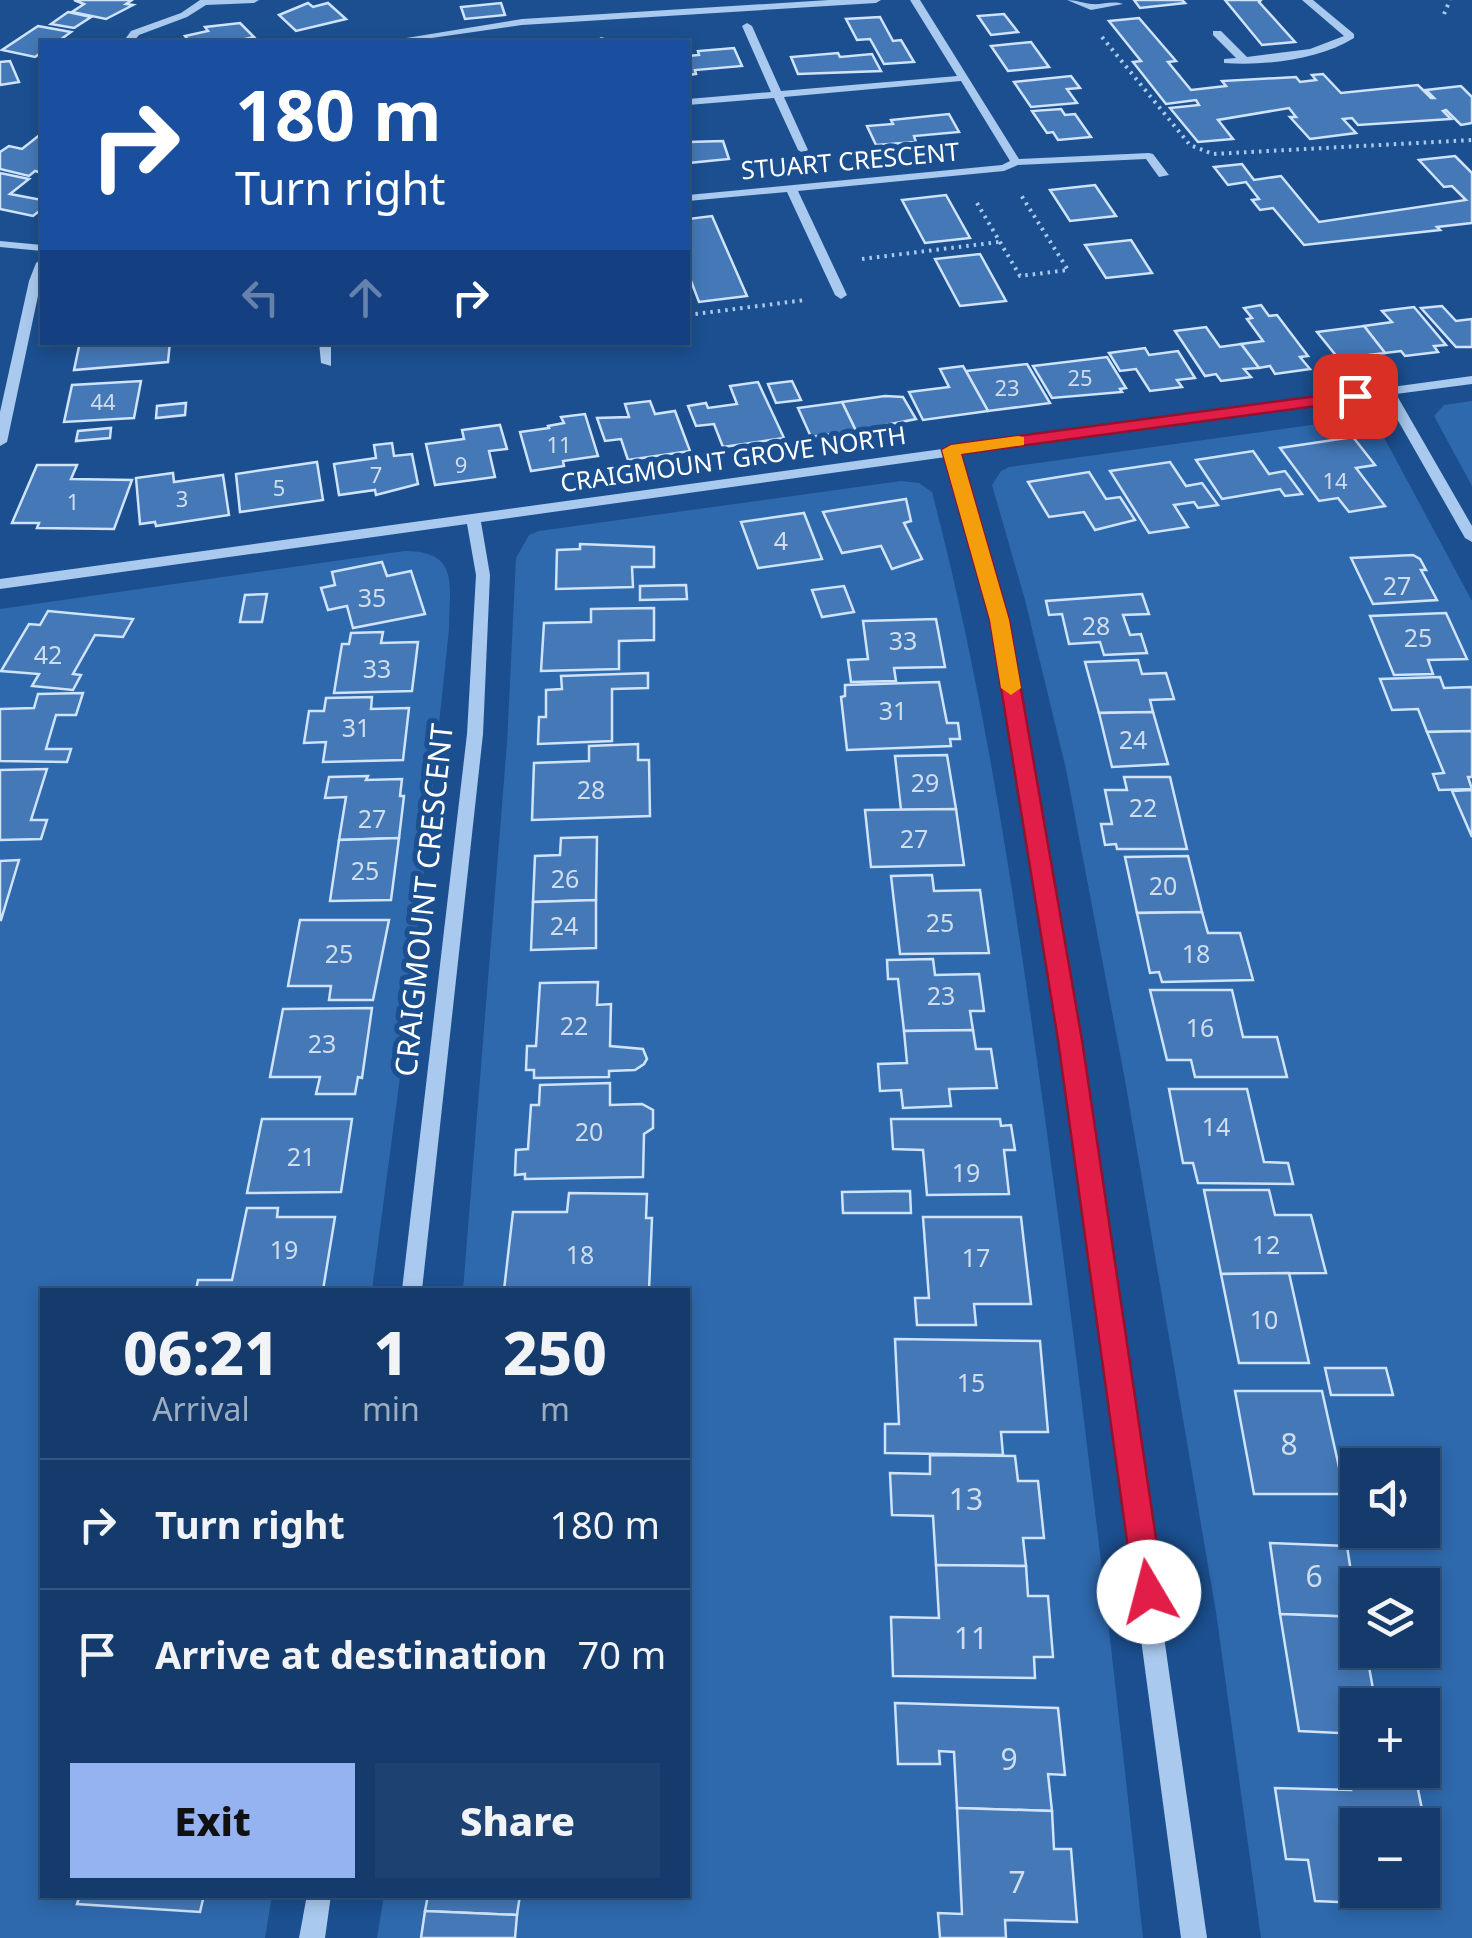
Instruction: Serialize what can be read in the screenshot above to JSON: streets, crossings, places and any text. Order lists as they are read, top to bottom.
{
  "streets": {
    "street": ["STUART CRESCENT", "CRAIGMOUNT GROVE NORTH", "CRAIGMOUNT CRESCENT"]
  },
  "crossings": [
    ["CRAIGMOUNT GROVE NORTH", "CRAIGMOUNT CRESCENT"]
  ],
  "house_numbers": [
    "25",
    "23",
    "44",
    "11",
    "9",
    "7",
    "14",
    "5",
    "3",
    "1",
    "4",
    "27",
    "35",
    "28",
    "25",
    "33",
    "42",
    "33",
    "31",
    "31",
    "24",
    "29",
    "28",
    "22",
    "27",
    "27",
    "25",
    "26",
    "20",
    "25",
    "24",
    "25",
    "18",
    "23",
    "22",
    "16",
    "23",
    "14",
    "20",
    "21",
    "19",
    "12",
    "19",
    "18",
    "17",
    "10",
    "15",
    "8",
    "13",
    "6",
    "11",
    "9",
    "7"
  ],
  "page": {
    "turn": ["180 m", "Turn right"],
    "eta": [
      "06:21",
      "Arrival",
      "1",
      "min",
      "250",
      "m"
    ],
    "map_buttons": ["+", "−"],
    "list": [
      {
        "name": "Turn right",
        "value": "180 m"
      },
      {
        "name": "Arrive at destination",
        "value": "70 m"
      }
    ],
    "buttons": ["Exit", "Share"]
  }
}
